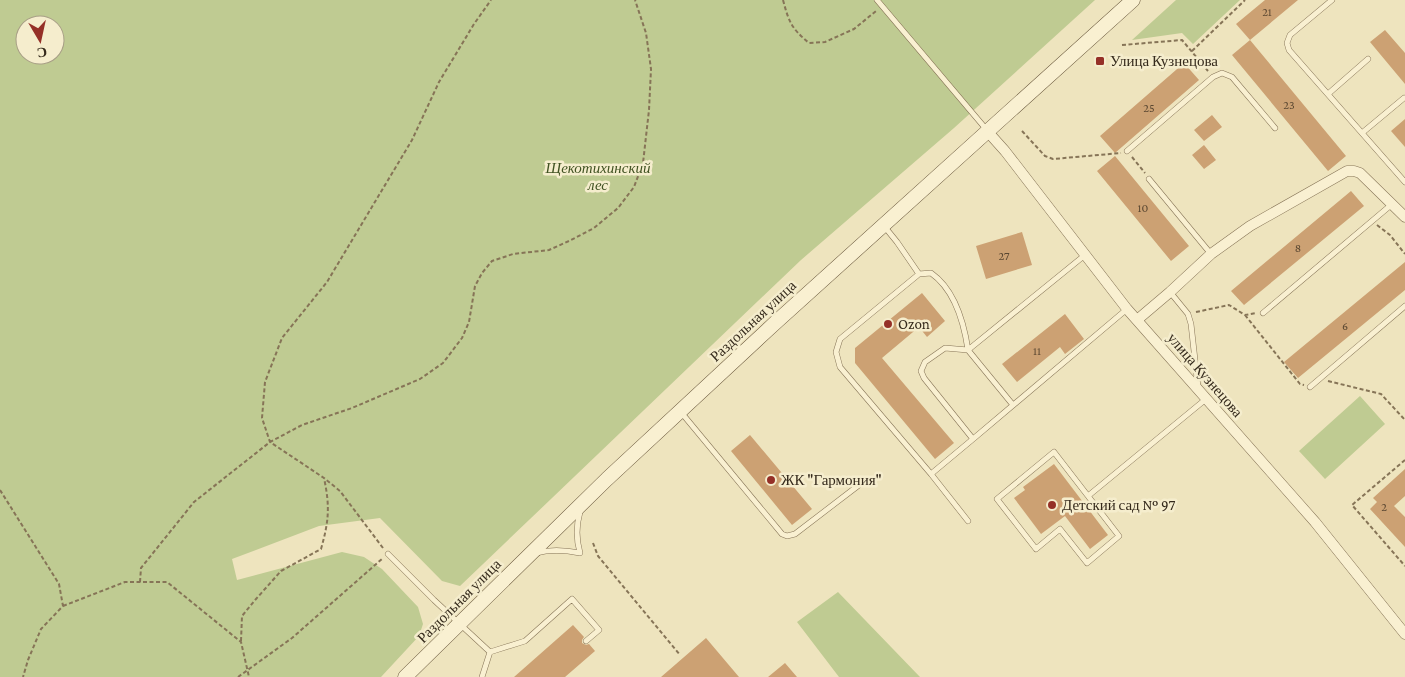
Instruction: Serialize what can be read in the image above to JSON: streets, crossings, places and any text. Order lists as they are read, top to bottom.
{
  "streets": {
    "main road": ["Раздольная улица"],
    "street": ["улица Кузнецова"]
  },
  "crossings": [
    ["Раздольная улица", "улица Кузнецова"]
  ],
  "parks": ["Щекотихинский лес"],
  "places": {
    "transit": ["Улица Кузнецова"],
    "other": ["Ozon", "ЖК \"Гармония\"", "Детский сад № 97"]
  },
  "house_numbers": [
    "21",
    "23",
    "25",
    "10",
    "8",
    "27",
    "6",
    "11",
    "2"
  ],
  "north": "bottom"
}
